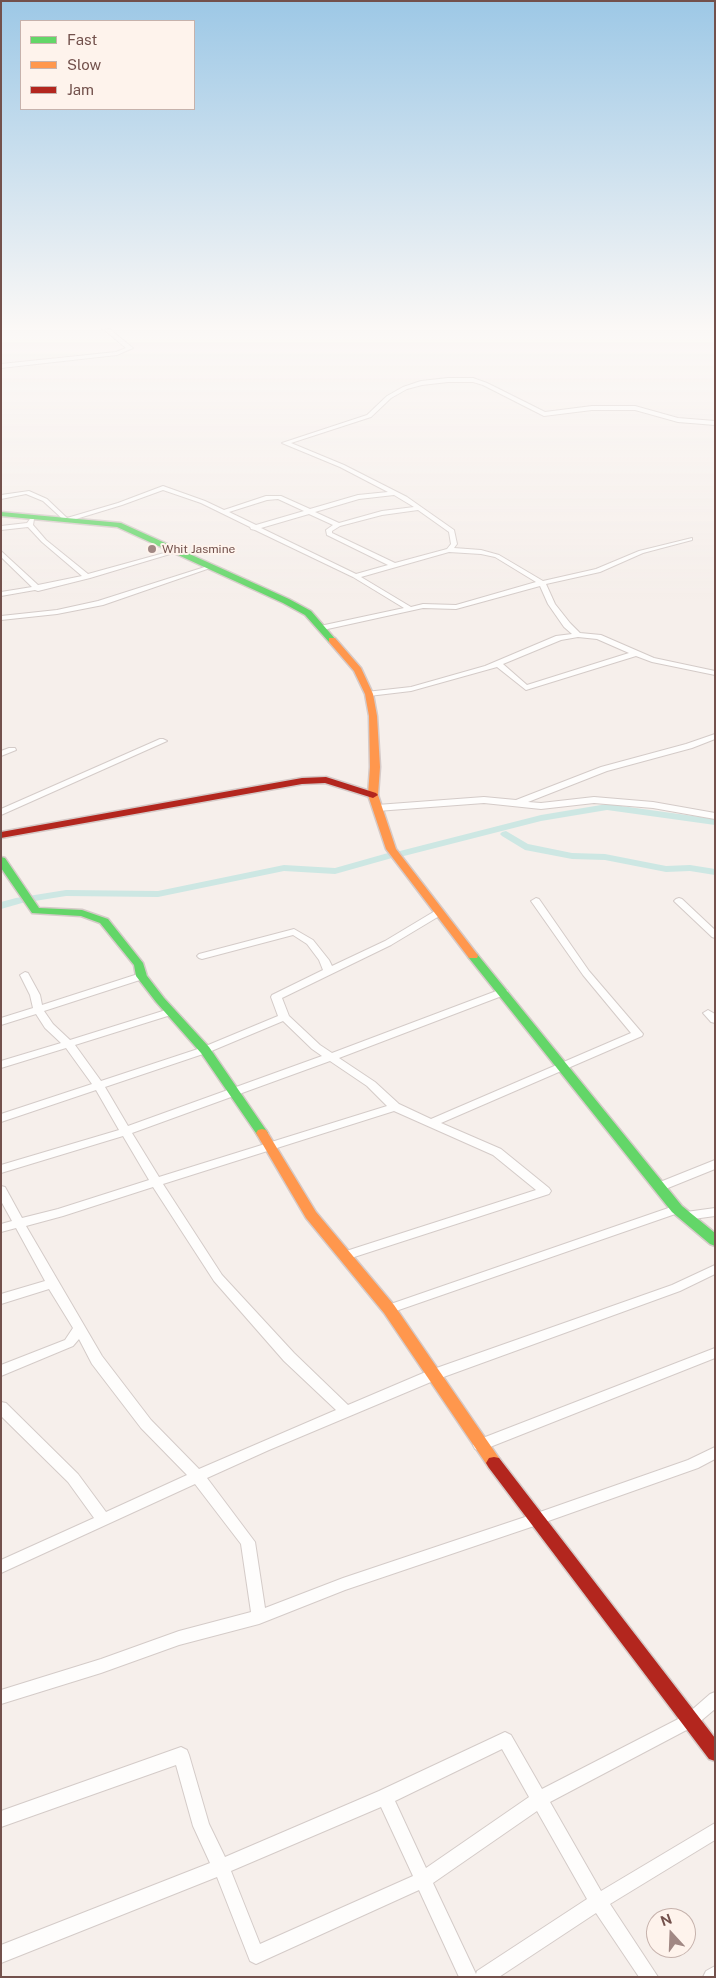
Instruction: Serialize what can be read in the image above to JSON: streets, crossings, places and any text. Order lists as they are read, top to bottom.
{
  "places": ["Whit Jasmine"],
  "legend": ["Fast", "Slow", "Jam"],
  "north": "top"
}
